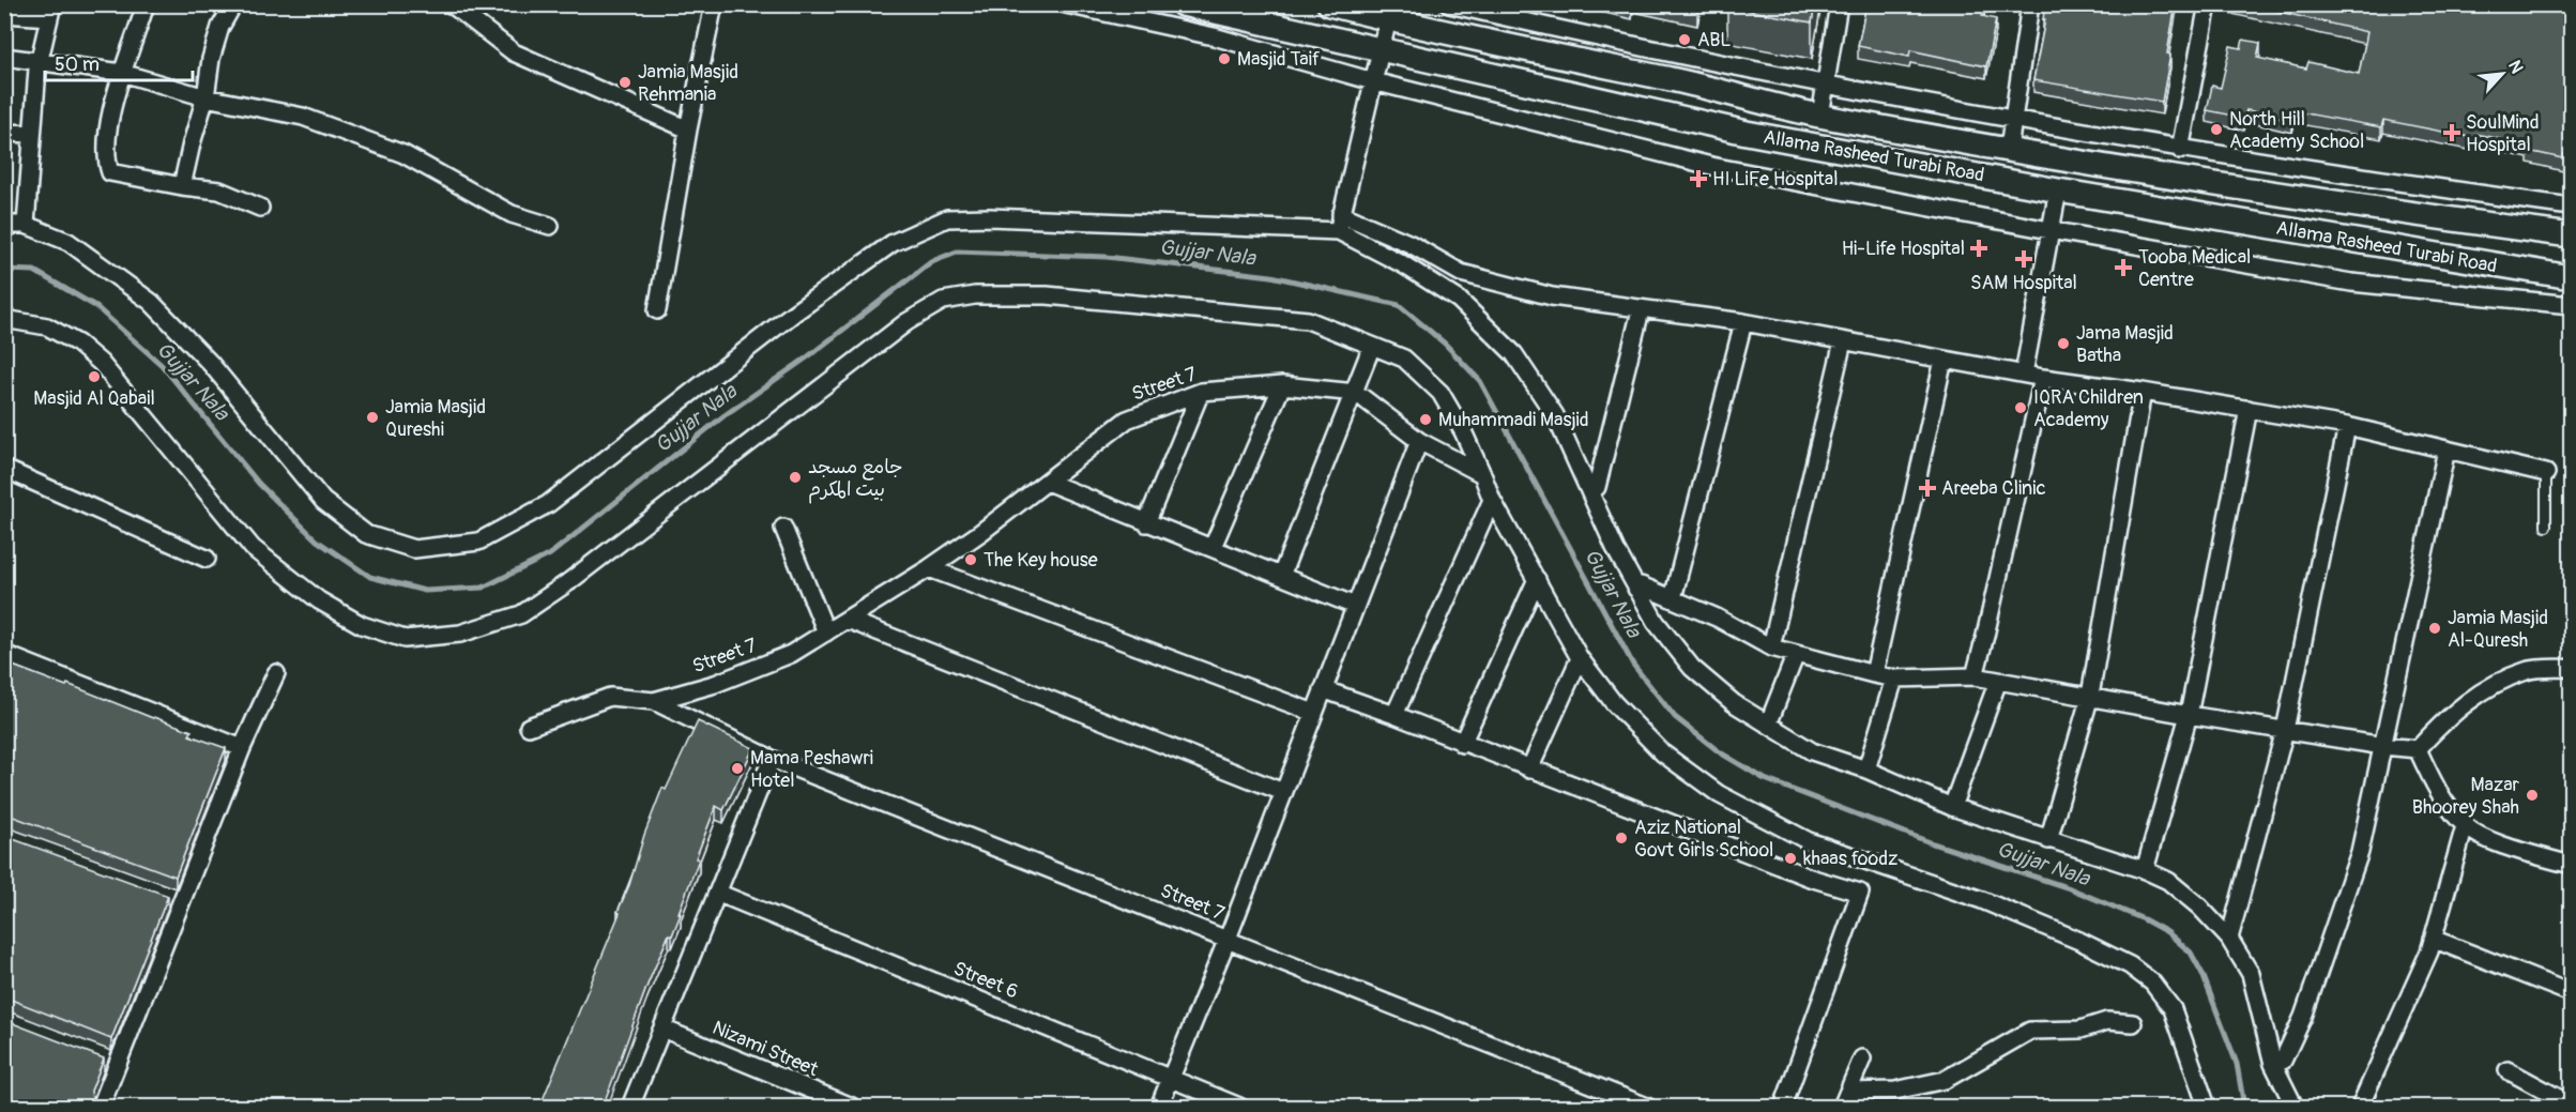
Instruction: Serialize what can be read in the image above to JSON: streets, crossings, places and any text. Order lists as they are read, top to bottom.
{
  "streets": {
    "main road": ["Allama Rasheed Turabi Road"],
    "street": ["Street 7", "Street 6", "Nizami Street"]
  },
  "water": ["Gujjar Nala"],
  "places": {
    "other": [
      "ABL",
      "Masjid Taif",
      "Jamia Masjid Rehmania",
      "North Hill Academy School",
      "Jama Masjid Batha",
      "Masjid Al Qabail",
      "IQRA Children Academy",
      "Jamia Masjid Qureshi",
      "Muhammadi Masjid",
      "جامع مسجد بیت المکرم",
      "The Key house",
      "Jamia Masjid Al-Quresh",
      "Mama Peshawri Hotel",
      "Mazar Bhoorey Shah",
      "Aziz National Govt Girls School",
      "khaas foodz"
    ],
    "health": [
      "SoulMind Hospital",
      "HI LiFe Hospital",
      "Hi-Life Hospital",
      "SAM Hospital",
      "Tooba Medical Centre",
      "Areeba Clinic"
    ]
  },
  "scale_bar": "50 m",
  "north": "top right"
}
